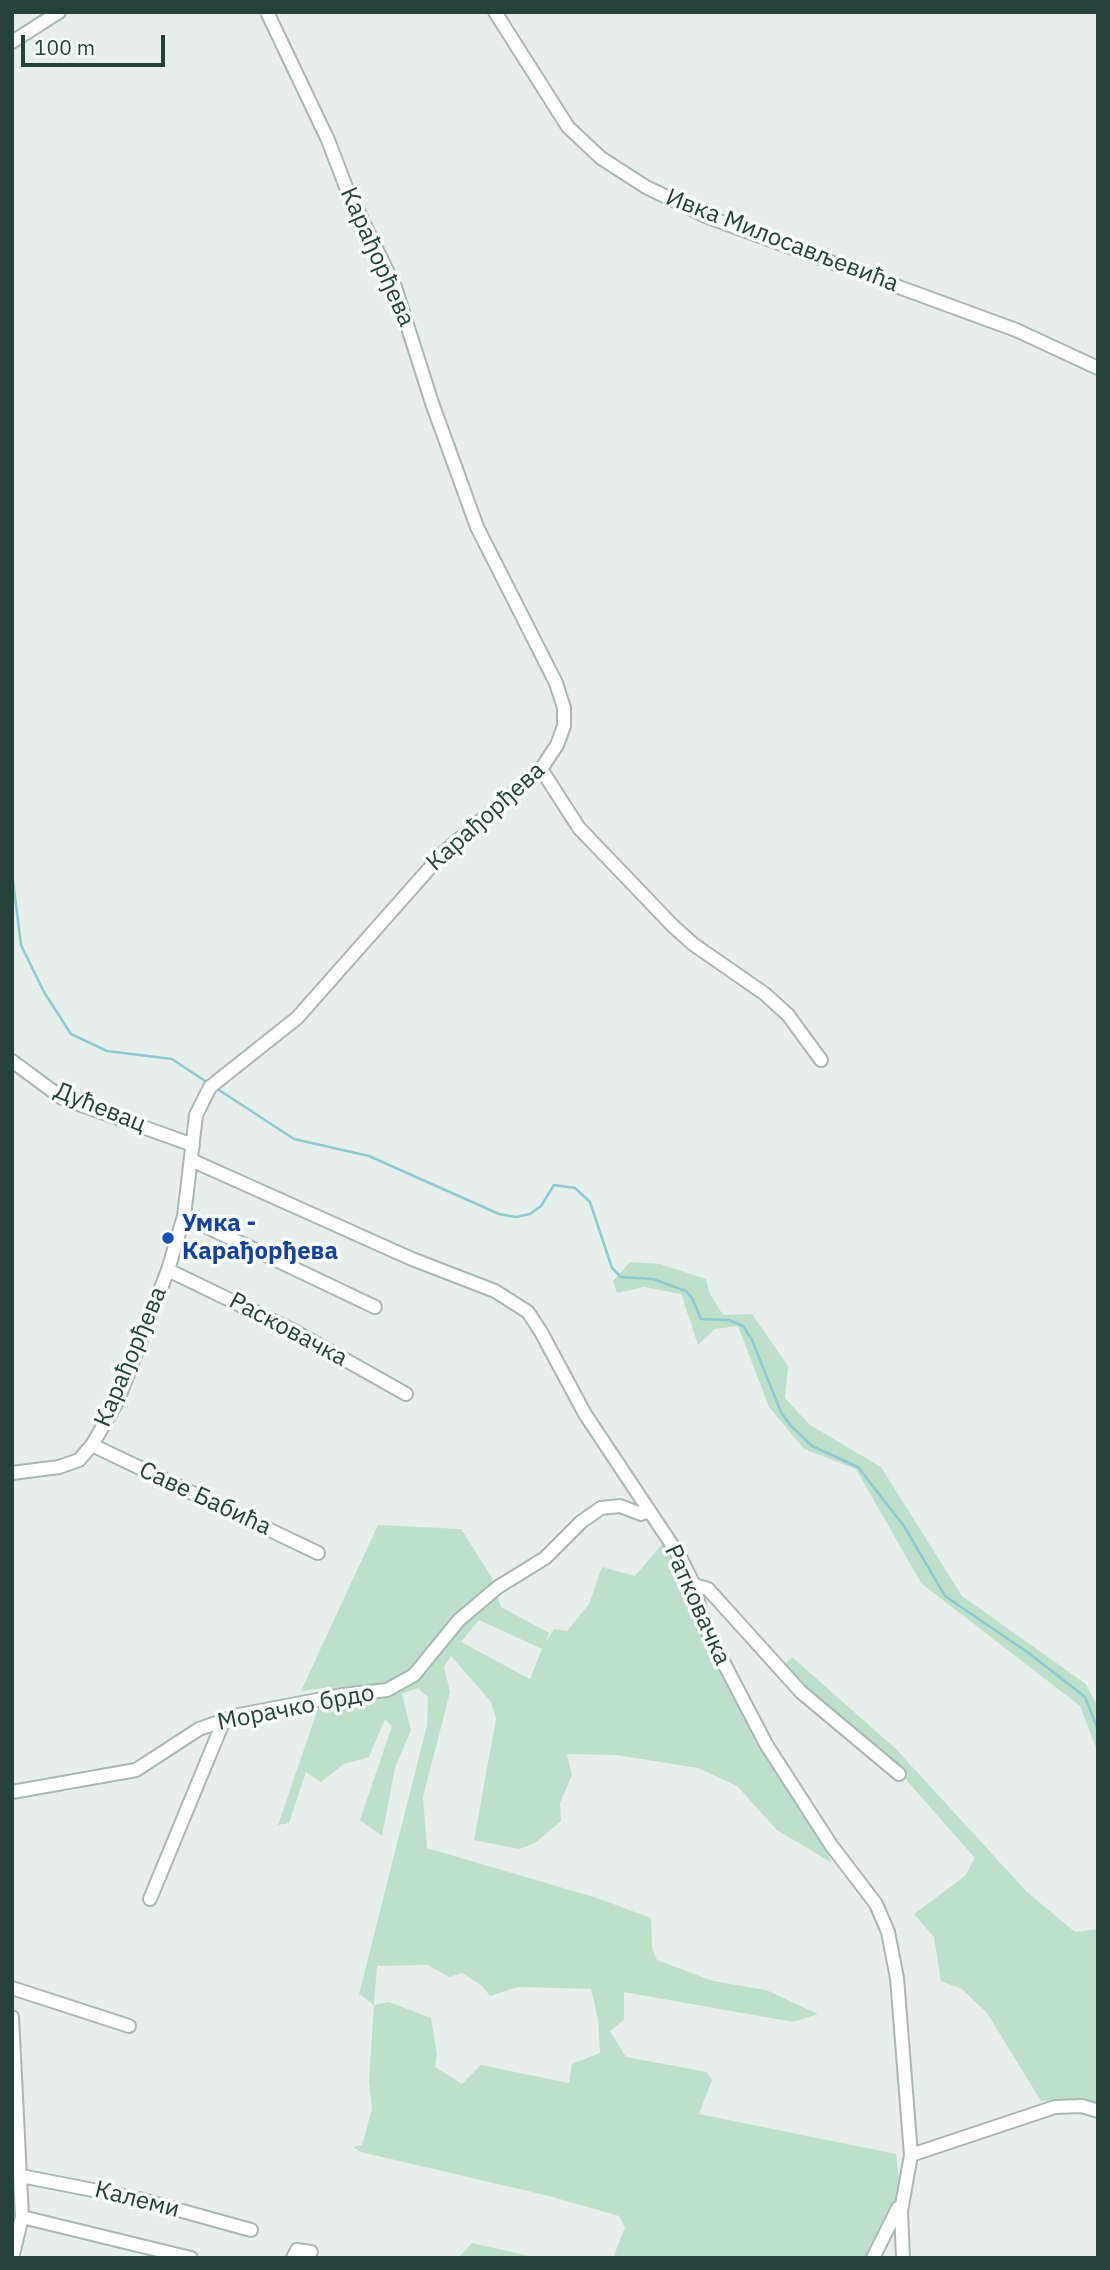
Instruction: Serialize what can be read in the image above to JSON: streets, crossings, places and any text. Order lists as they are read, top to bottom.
{
  "streets": {
    "street": [
      "Ивка Милосављевића",
      "Карађорђева",
      "Дућевац",
      "Расковачка",
      "Саве Бабића",
      "Ратковачка",
      "Морачко брдо",
      "Калеми"
    ]
  },
  "crossings": [
    ["Карађорђева", "Дућевац"],
    ["Карађорђева", "Расковачка"],
    ["Карађорђева", "Саве Бабића"],
    ["Карађорђева", "Ратковачка"],
    ["Ратковачка", "Морачко брдо"]
  ],
  "places": ["Умка - Карађорђева"],
  "scale_bar": "100 m"
}
